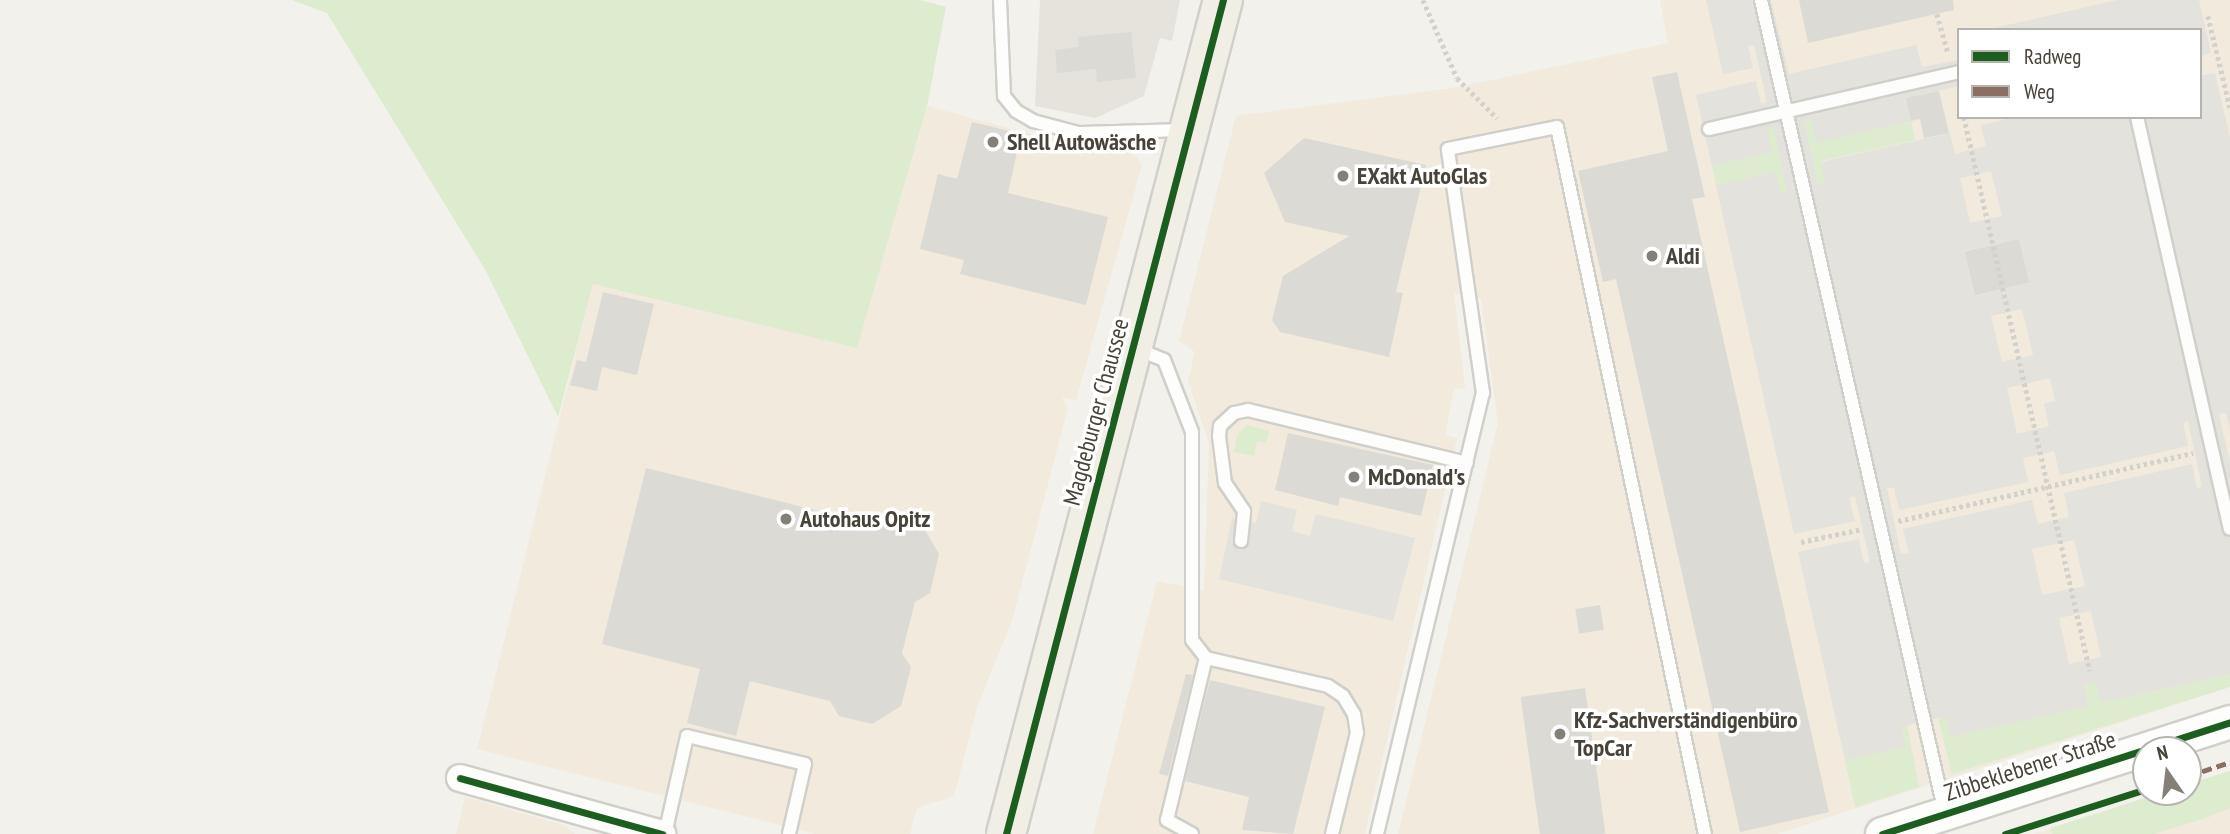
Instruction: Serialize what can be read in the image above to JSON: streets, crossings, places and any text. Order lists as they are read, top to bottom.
{
  "streets": {
    "main road": ["Magdeburger Chaussee"],
    "street": ["Zibbeklebener Straße"]
  },
  "places": [
    "Shell Autowäsche",
    "EXakt AutoGlas",
    "Aldi",
    "McDonald's",
    "Autohaus Opitz",
    "Kfz-Sachverständigenbüro TopCar"
  ],
  "legend": ["Radweg", "Weg"],
  "north": "top"
}
